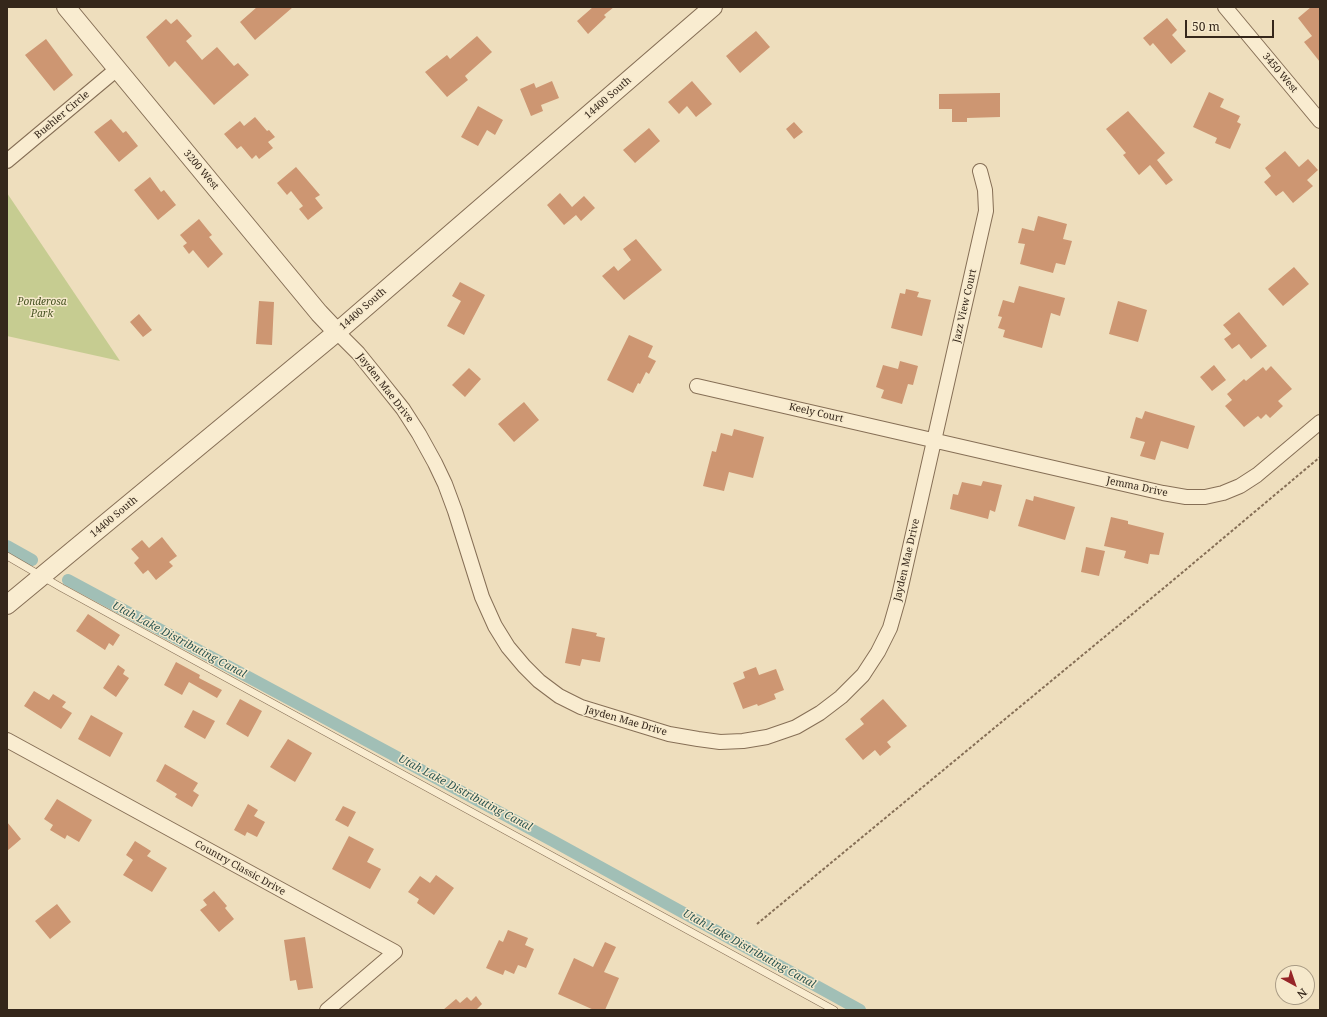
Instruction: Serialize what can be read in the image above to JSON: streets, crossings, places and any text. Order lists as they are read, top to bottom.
{
  "streets": {
    "street": [
      "3450 West",
      "14400 South",
      "Buehler Circle",
      "3200 West",
      "Jazz View Court",
      "Jayden Mae Drive",
      "Keely Court",
      "Jemma Drive",
      "Country Classic Drive"
    ]
  },
  "crossings": [
    ["14400 South", "3200 West"],
    ["14400 South", "Jayden Mae Drive"],
    ["Buehler Circle", "3200 West"],
    ["3200 West", "Jayden Mae Drive"],
    ["Jazz View Court", "Jayden Mae Drive"],
    ["Jazz View Court", "Keely Court"],
    ["Jazz View Court", "Jemma Drive"],
    ["Jayden Mae Drive", "Keely Court"],
    ["Jayden Mae Drive", "Jemma Drive"],
    ["Keely Court", "Jemma Drive"]
  ],
  "water": ["Utah Lake Distributing Canal"],
  "parks": ["Ponderosa Park"],
  "scale_bar": "50 m",
  "north": "bottom right"
}
